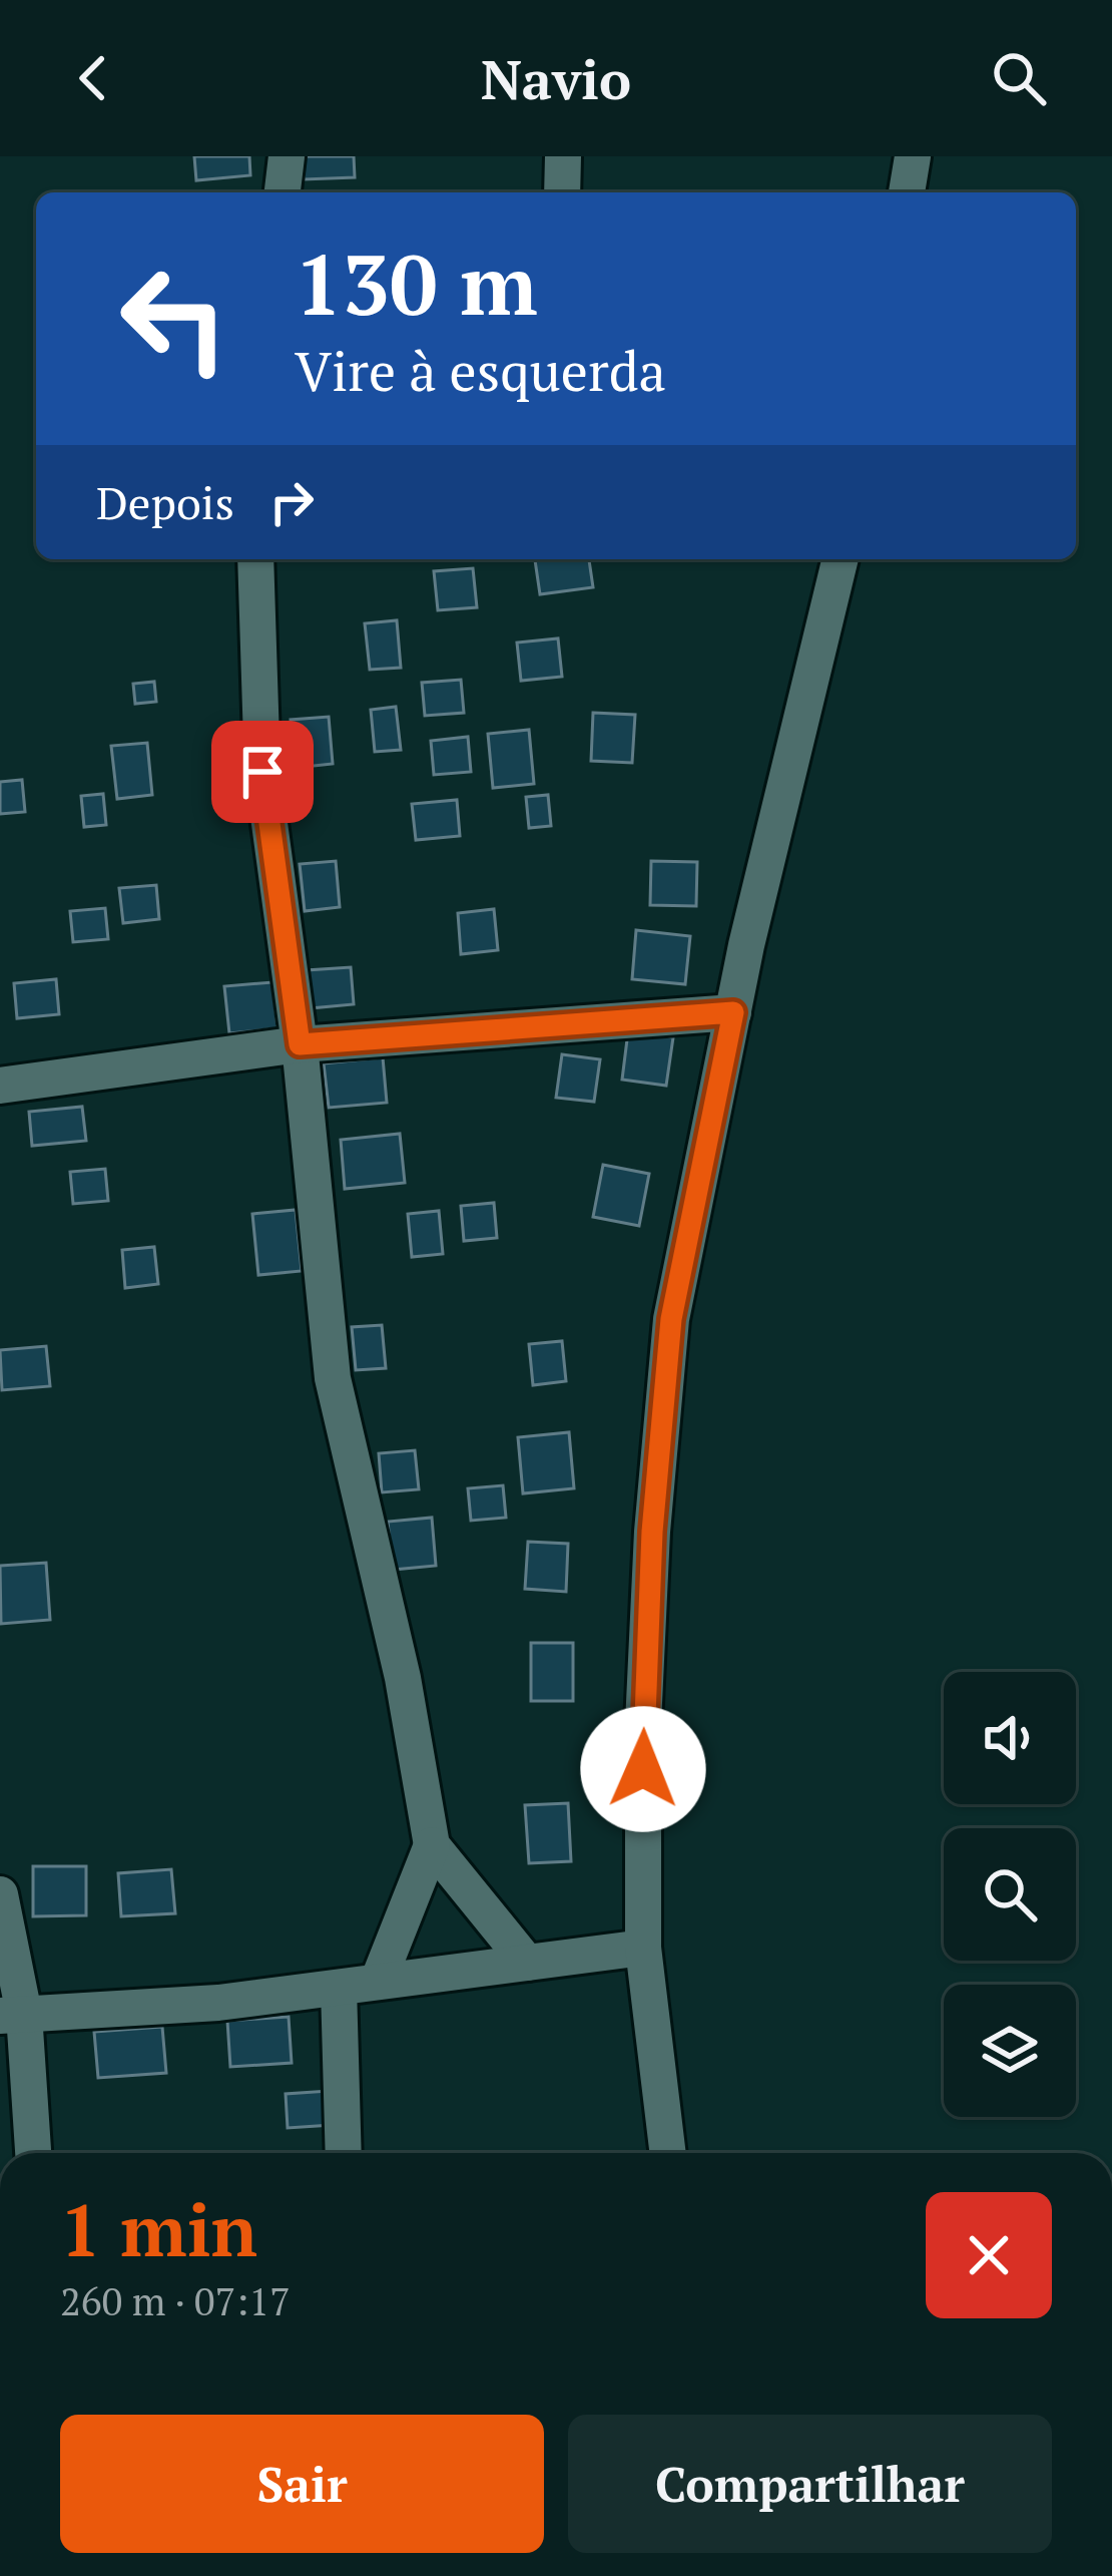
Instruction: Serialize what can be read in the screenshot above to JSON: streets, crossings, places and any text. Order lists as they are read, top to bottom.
{
  "page": {
    "header": "Navio",
    "turn": ["130 m", "Vire à esquerda"],
    "then": "Depois",
    "heading": ["1 min", "260 m · 07:17"],
    "buttons": ["Sair", "Compartilhar"]
  }
}
